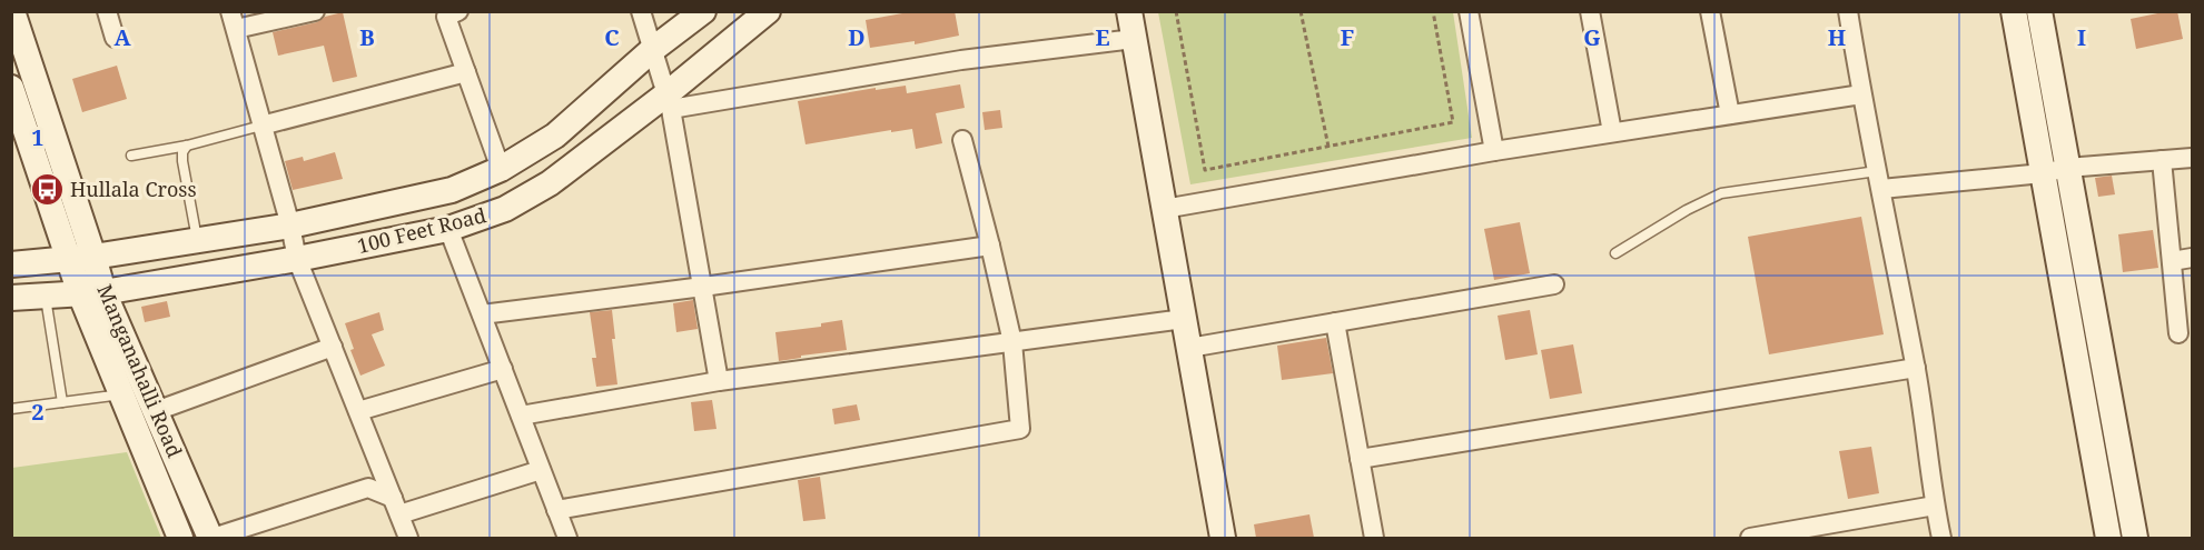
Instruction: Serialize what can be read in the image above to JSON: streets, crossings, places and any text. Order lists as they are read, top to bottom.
{
  "streets": {
    "street": ["100 Feet Road", "Manganahalli Road"]
  },
  "crossings": [
    ["100 Feet Road", "Manganahalli Road"]
  ],
  "places": {
    "bus stop": ["Hullala Cross"]
  },
  "grid": {
    "columns": [
      "A",
      "B",
      "C",
      "D",
      "E",
      "F",
      "G",
      "H",
      "I"
    ],
    "rows": ["1", "2"]
  }
}
